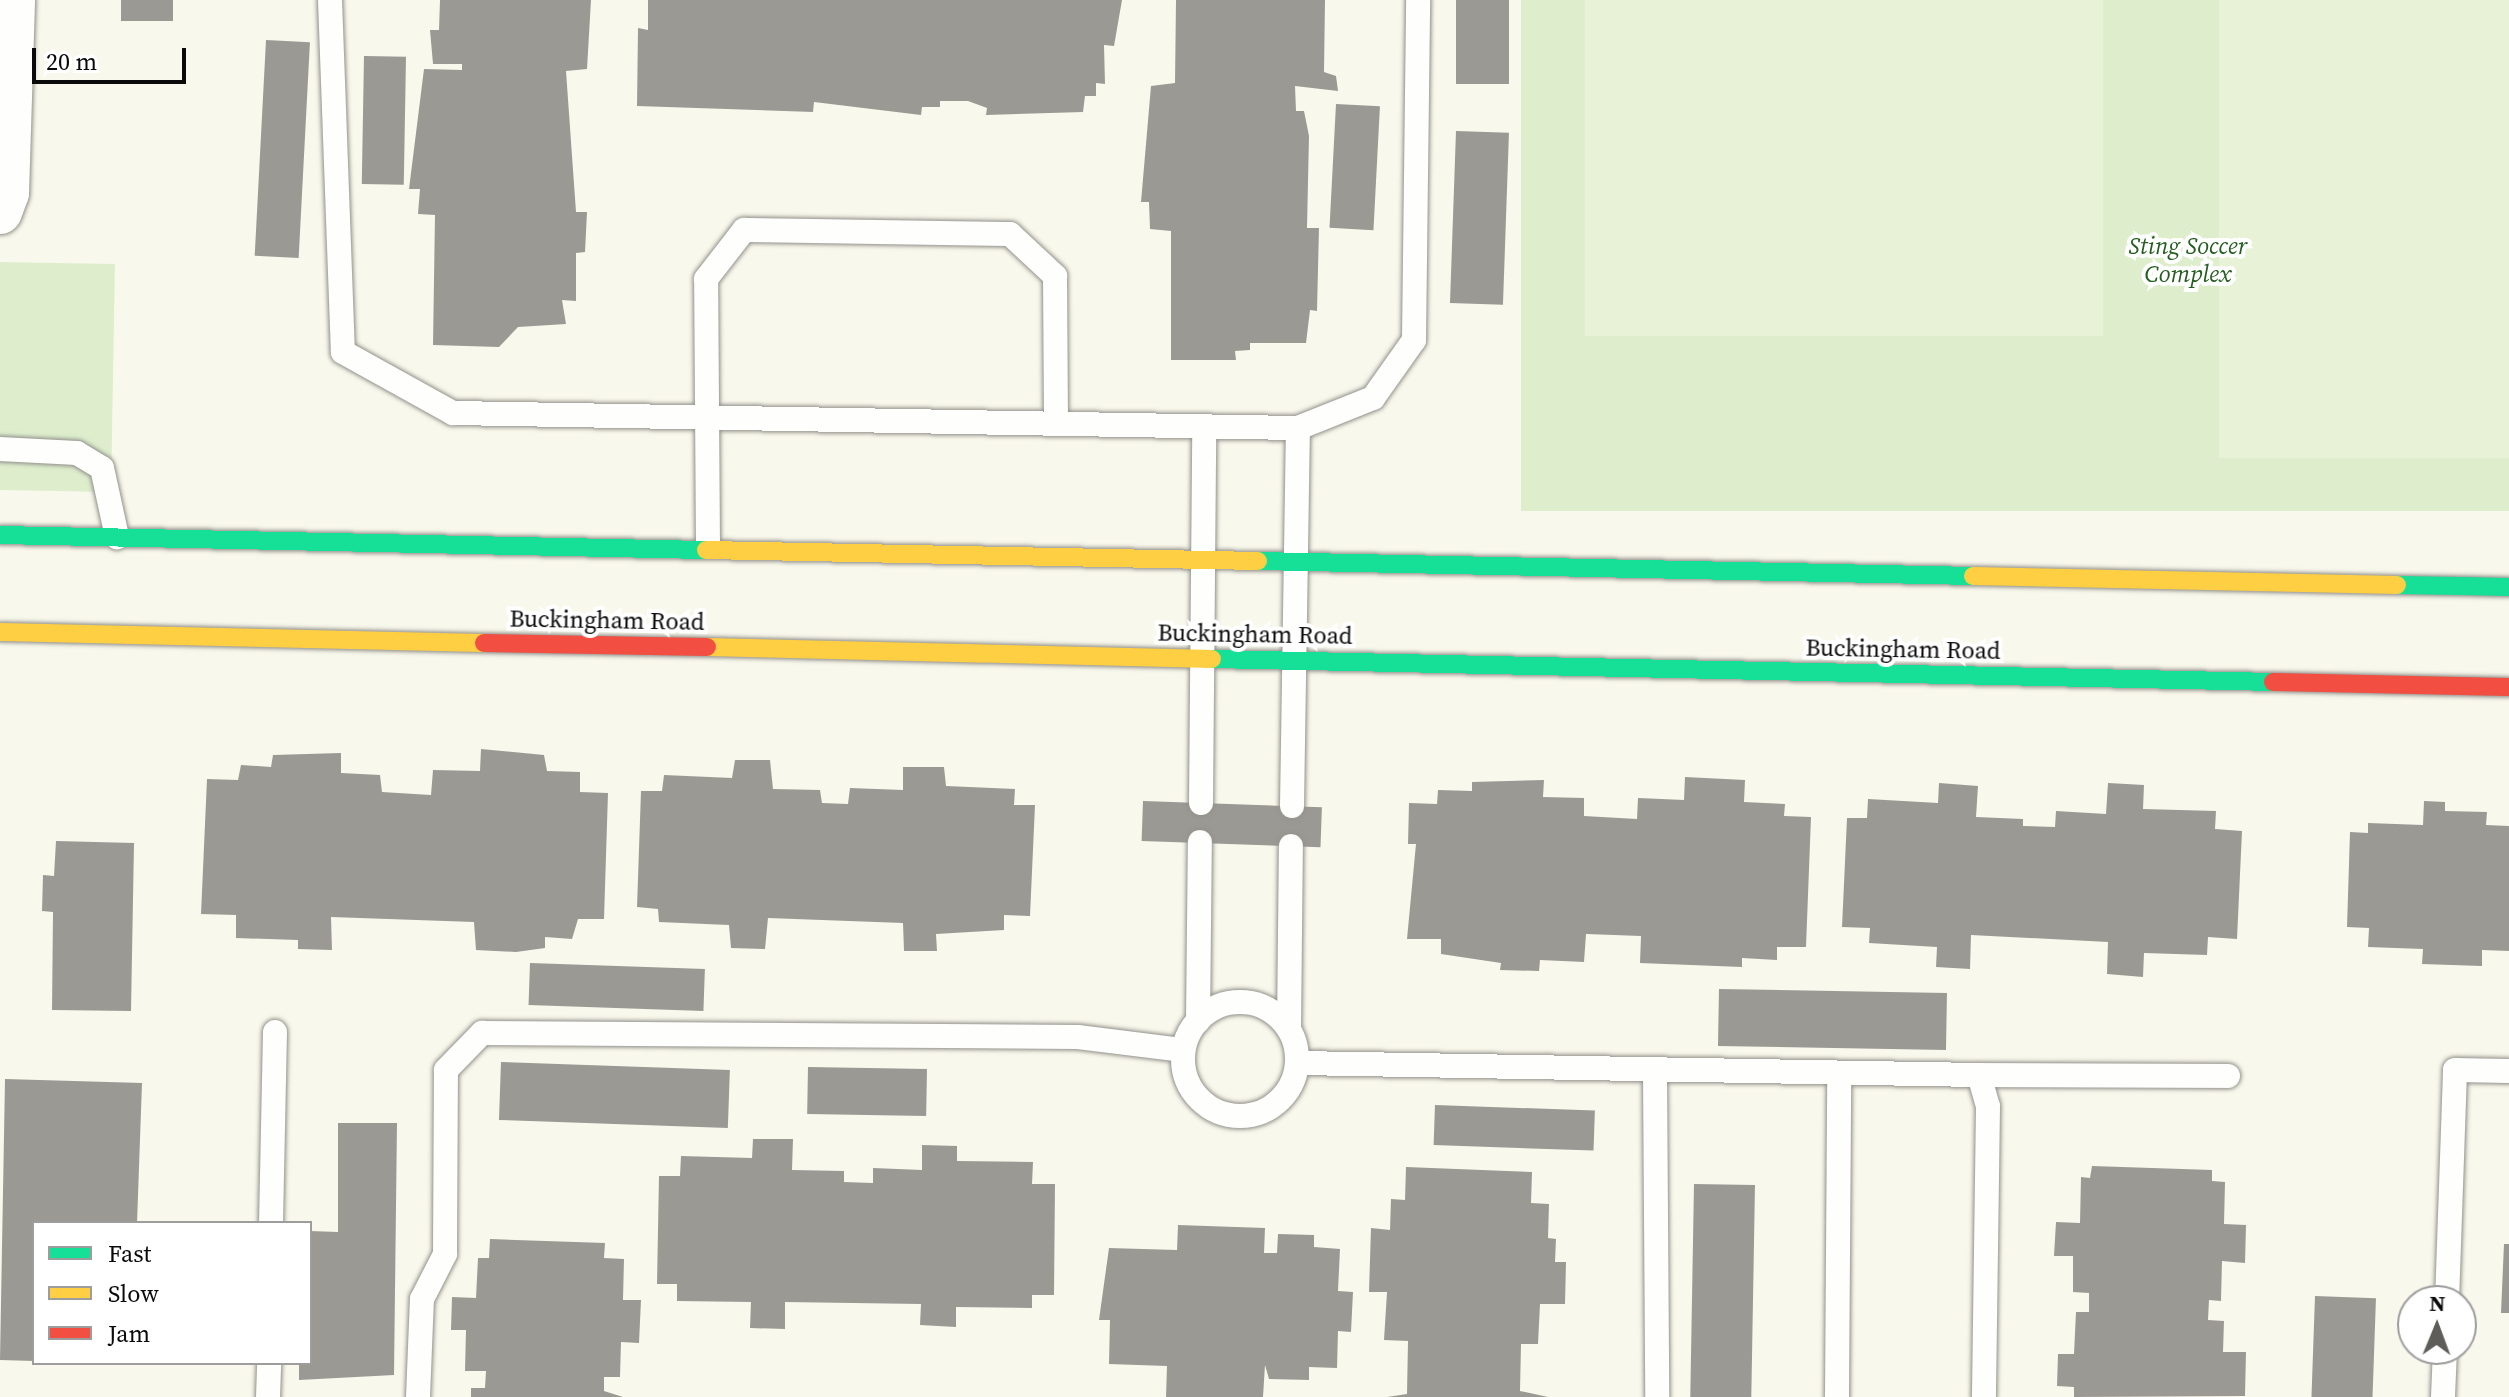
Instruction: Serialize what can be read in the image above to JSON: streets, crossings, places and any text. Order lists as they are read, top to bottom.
{
  "streets": {
    "street": ["Buckingham Road"]
  },
  "parks": ["Sting Soccer Complex"],
  "legend": ["Fast", "Slow", "Jam"],
  "scale_bar": "20 m",
  "north": "top"
}
